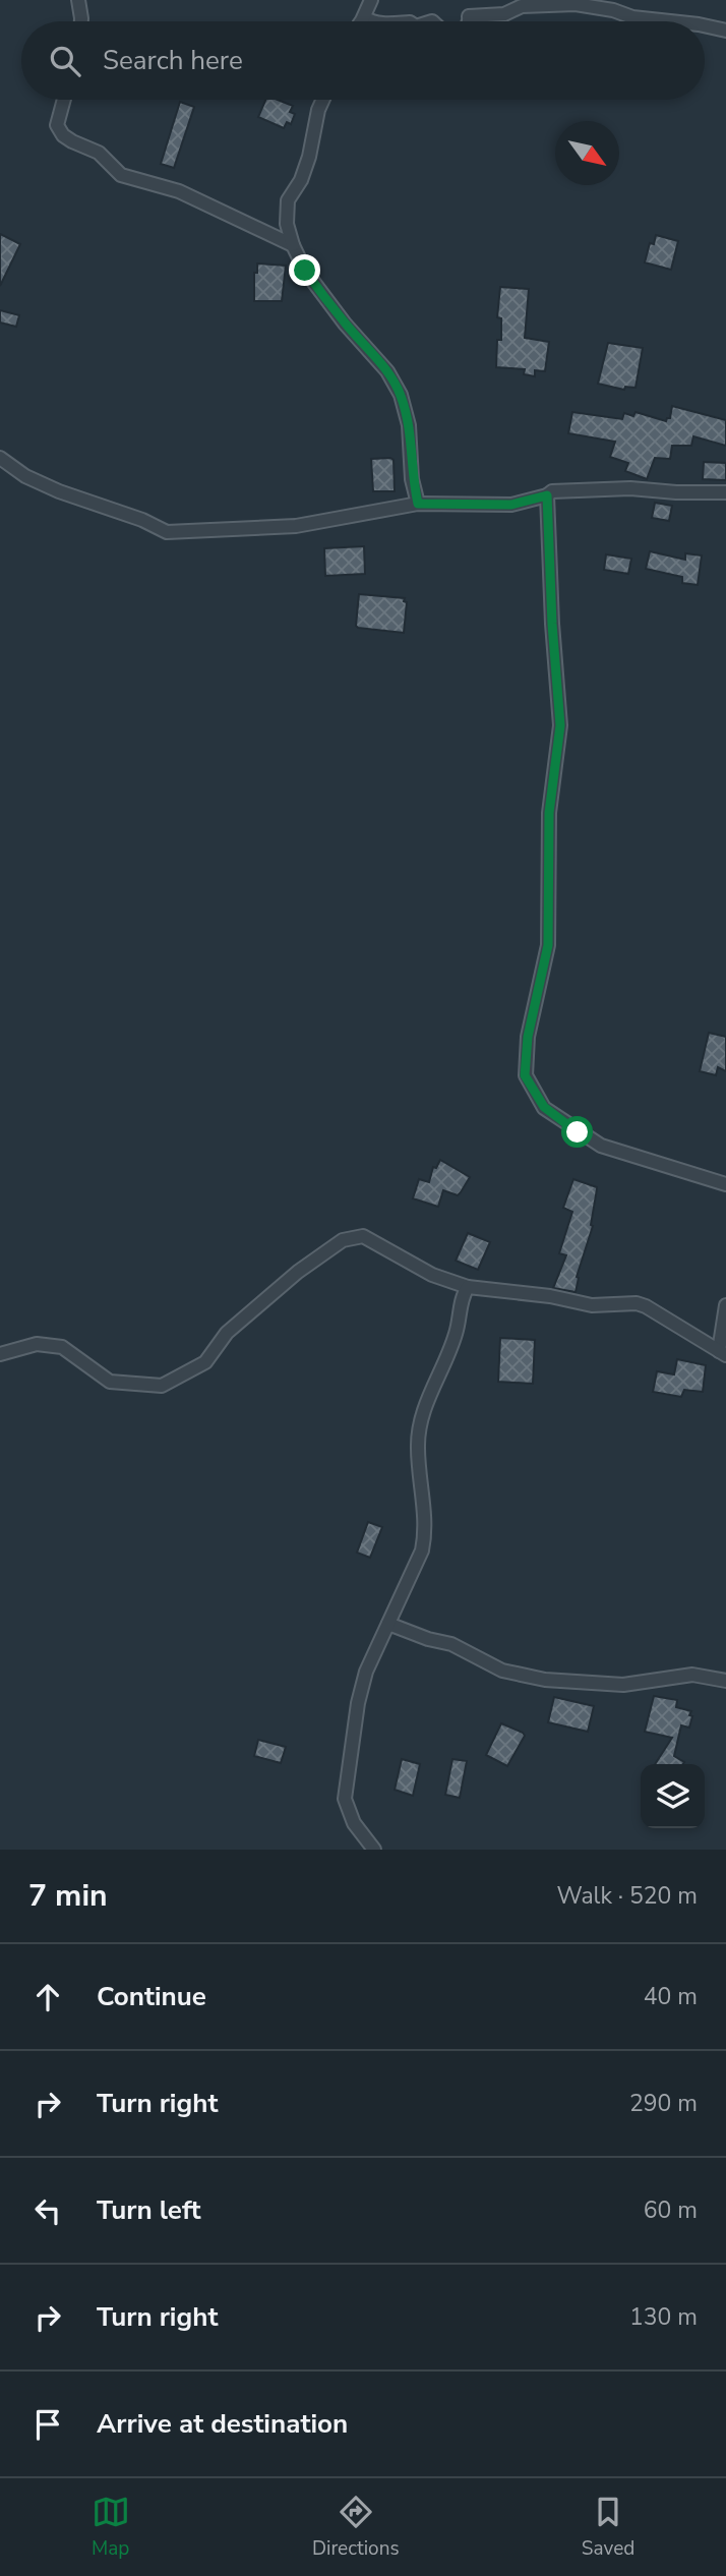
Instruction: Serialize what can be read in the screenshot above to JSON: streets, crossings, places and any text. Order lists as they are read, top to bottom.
{
  "north": "bottom right",
  "page": {
    "search": "Search here",
    "heading": ["7 min", "Walk · 520 m"],
    "list": [
      ["Continue", "40 m"],
      ["Turn right", "290 m"],
      ["Turn left", "60 m"],
      ["Turn right", "130 m"],
      "Arrive at destination"
    ],
    "nav": ["Map", "Directions", "Saved"]
  }
}
